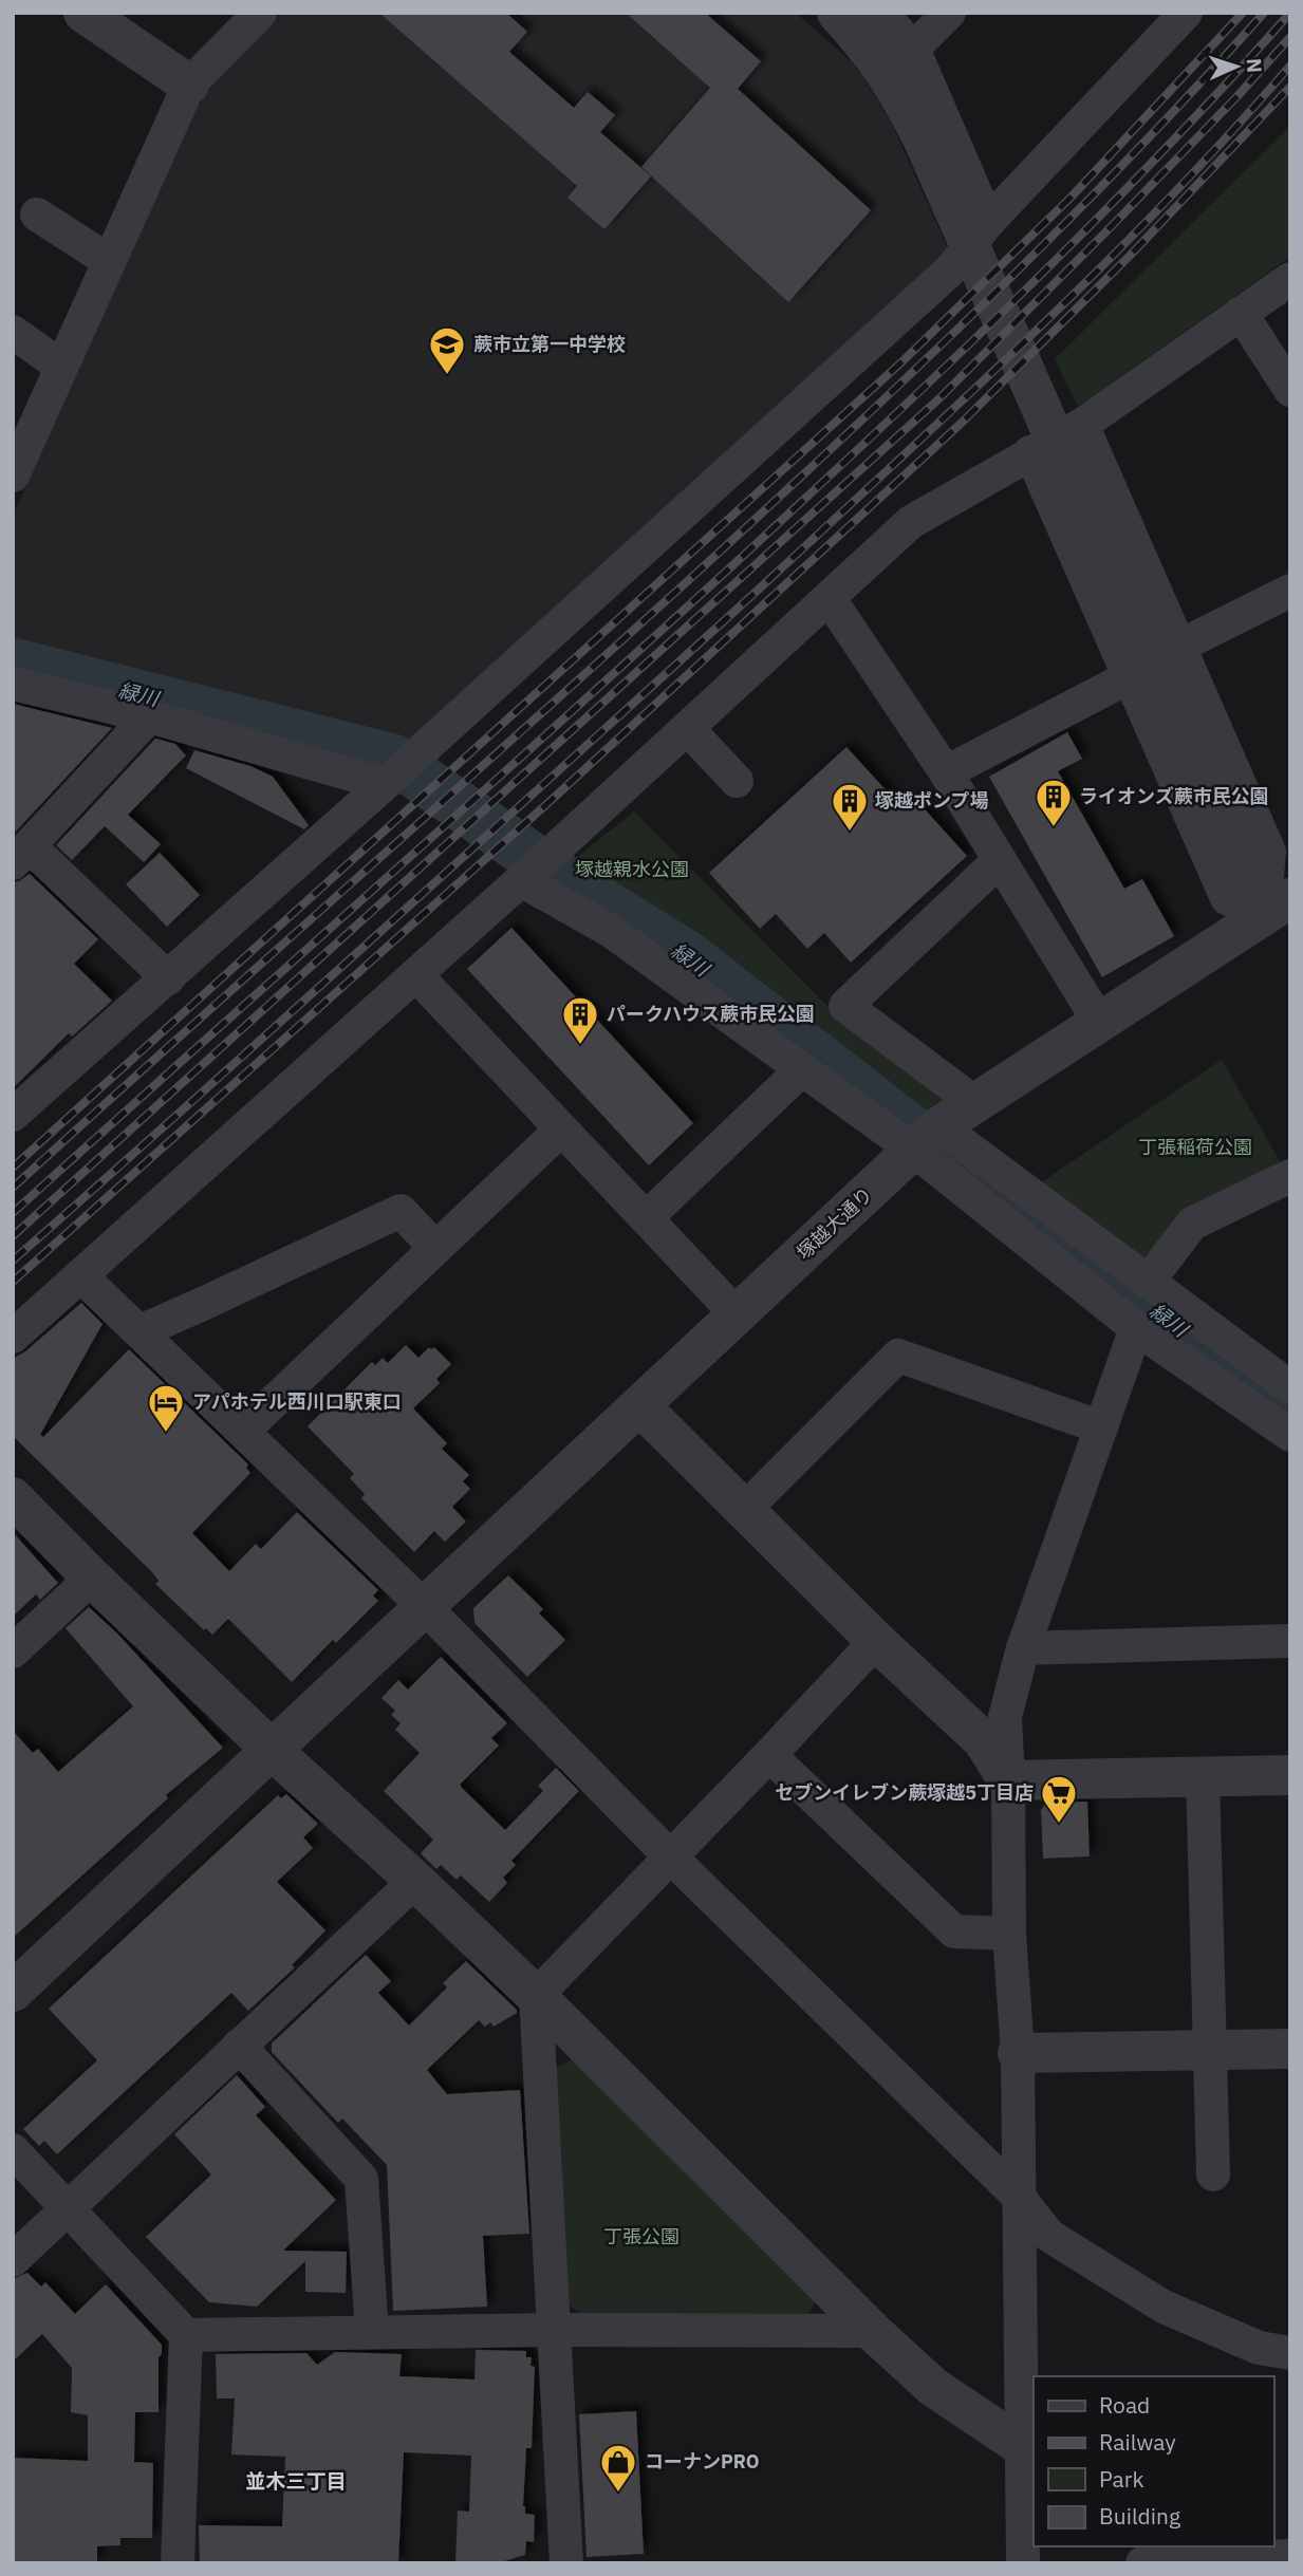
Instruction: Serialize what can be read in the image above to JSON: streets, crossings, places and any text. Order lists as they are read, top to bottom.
{
  "streets": {
    "street": ["塚越大通り"]
  },
  "districts": ["並木三丁目"],
  "water": ["緑川"],
  "parks": ["塚越親水公園", "丁張稲荷公園", "丁張公園"],
  "places": {
    "school or university": ["蕨市立第一中学校"],
    "building": ["ライオンズ蕨市民公園", "塚越ポンプ場", "パークハウス蕨市民公園"],
    "hotel": ["アパホテル西川口駅東口"],
    "supermarket": ["セブンイレブン蕨塚越5丁目店"],
    "shop": ["コーナンPRO"]
  },
  "legend": [
    "Road",
    "Railway",
    "Park",
    "Building"
  ],
  "north": "right"
}
